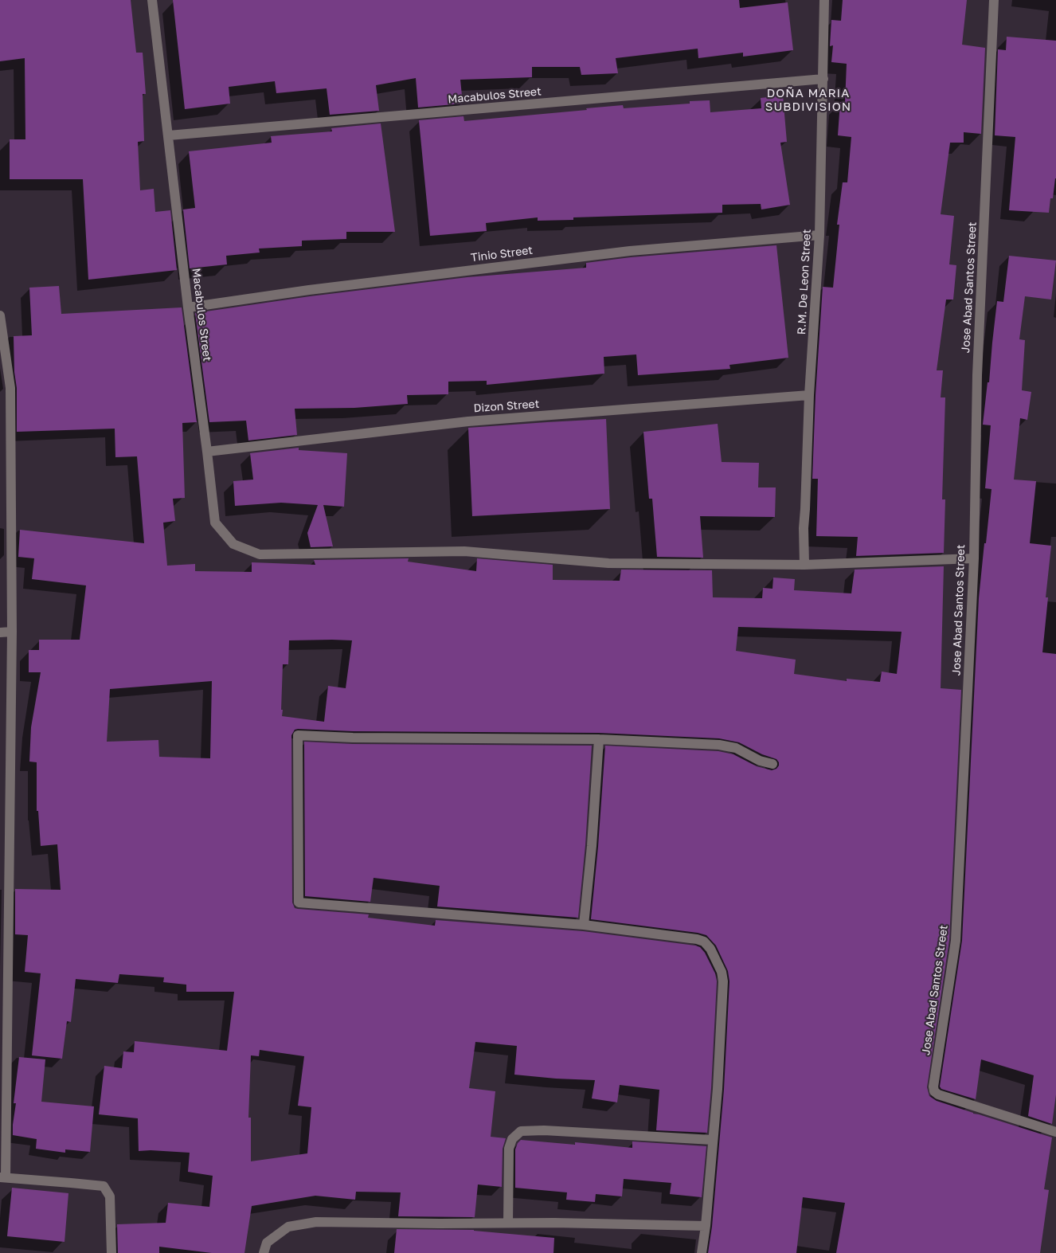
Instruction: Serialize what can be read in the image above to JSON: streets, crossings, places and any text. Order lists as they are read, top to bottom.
{
  "streets": {
    "street": [
      "Macabulos Street",
      "Tinio Street",
      "R.M. De Leon Street",
      "Jose Abad Santos Street",
      "Dizon Street"
    ]
  },
  "crossings": [
    ["Macabulos Street", "Tinio Street"],
    ["Macabulos Street", "R.M. De Leon Street"],
    ["Macabulos Street", "Jose Abad Santos Street"],
    ["Macabulos Street", "Dizon Street"],
    ["Tinio Street", "R.M. De Leon Street"],
    ["R.M. De Leon Street", "Dizon Street"]
  ],
  "districts": ["DOÑA MARIA SUBDIVISION"]
}
